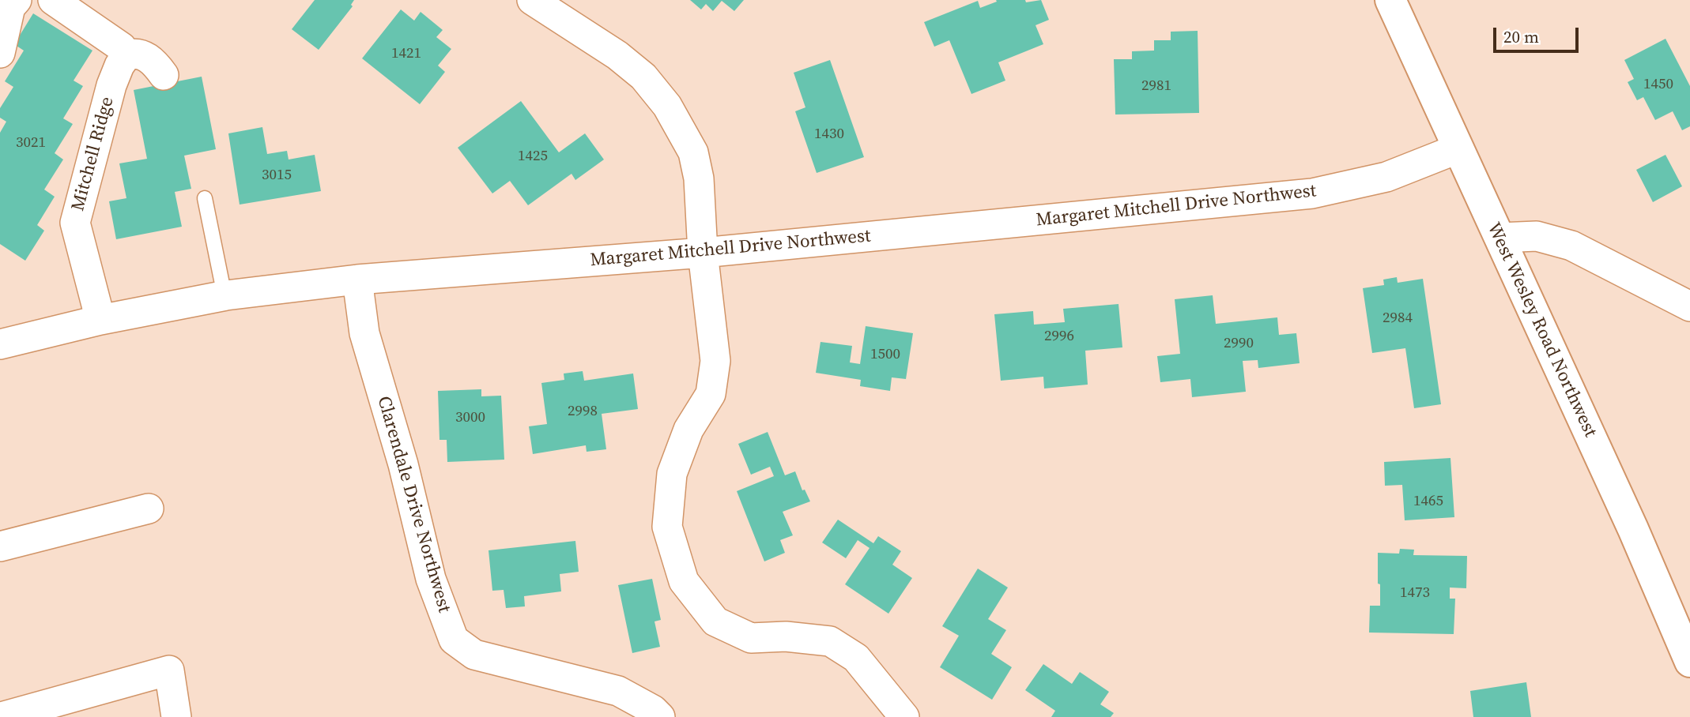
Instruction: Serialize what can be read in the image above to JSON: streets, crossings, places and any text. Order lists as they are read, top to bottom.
{
  "streets": {
    "street": [
      "Mitchell Ridge",
      "Margaret Mitchell Drive Northwest",
      "West Wesley Road Northwest",
      "Clarendale Drive Northwest"
    ]
  },
  "crossings": [
    ["Mitchell Ridge", "Margaret Mitchell Drive Northwest"],
    ["Margaret Mitchell Drive Northwest", "West Wesley Road Northwest"],
    ["Margaret Mitchell Drive Northwest", "Clarendale Drive Northwest"]
  ],
  "house_numbers": [
    "1421",
    "1450",
    "2981",
    "1430",
    "3021",
    "1425",
    "3015",
    "2984",
    "2996",
    "2990",
    "1500",
    "2998",
    "3000",
    "1465",
    "1473"
  ],
  "scale_bar": "20 m"
}
